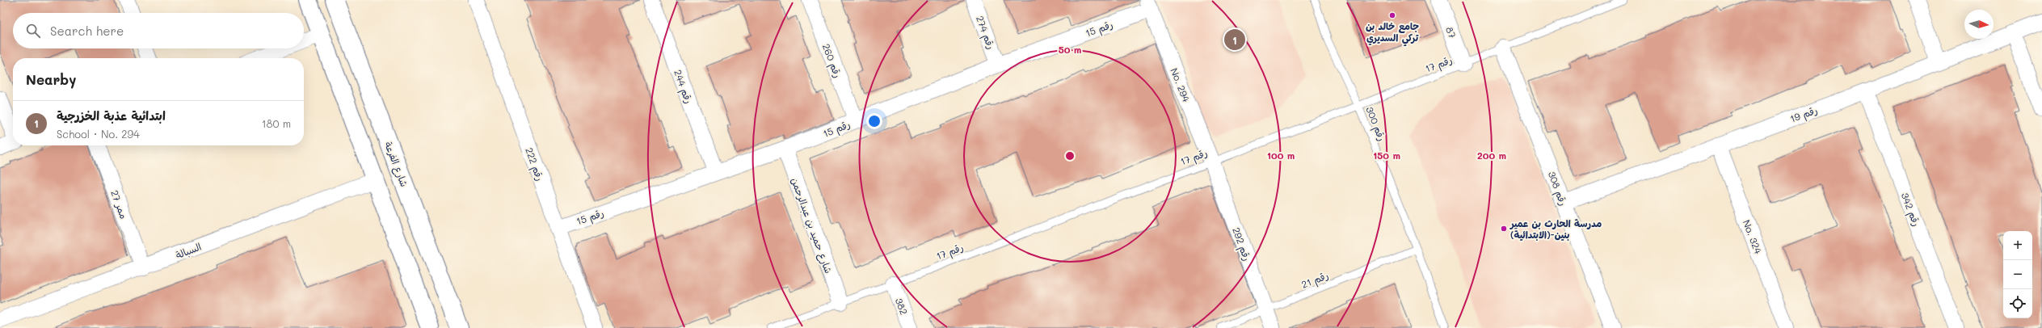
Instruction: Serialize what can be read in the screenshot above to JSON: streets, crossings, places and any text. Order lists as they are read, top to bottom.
{
  "streets": {
    "street": [
      "رقم 15",
      "رقم 274",
      "87",
      "رقم 260",
      "No. 294",
      "رقم 244",
      "رقم 19",
      "شارع الفرعة",
      "رقم 222",
      "رقم 308",
      "ممر 27",
      "رقم 342",
      "شارع حميد بن عبدالرحمن",
      "No. 324",
      "رقم 292",
      "السبالة",
      "382"
    ],
    "lane": ["رقم 17", "رقم 300", "رقم 21"]
  },
  "crossings": [
    ["رقم 15", "رقم 274"],
    ["رقم 15", "رقم 260"],
    ["رقم 15", "No. 294"],
    ["رقم 15", "رقم 244"],
    ["رقم 15", "رقم 222"],
    ["رقم 15", "شارع حميد بن عبدالرحمن"],
    ["87", "رقم 17"],
    ["رقم 17", "No. 294"],
    ["رقم 17", "رقم 300"],
    ["رقم 17", "رقم 308"],
    ["رقم 17", "شارع حميد بن عبدالرحمن"],
    ["رقم 17", "رقم 292"],
    ["رقم 17", "382"],
    ["No. 294", "رقم 292"],
    ["رقم 19", "رقم 308"],
    ["رقم 19", "رقم 342"],
    ["رقم 19", "No. 324"],
    ["رقم 300", "رقم 21"],
    ["ممر 27", "السبالة"],
    ["رقم 292", "رقم 21"]
  ],
  "places": ["جامع خالد بن تركي السديري", "مدرسة الحارث بن عمير (الابتدائية)-بنين"],
  "north": "right",
  "page": {
    "search": "Search here",
    "pins": "1",
    "heading": "Nearby",
    "list": [
      {
        "mark": "1",
        "name": "ابتدائية عذبة الخزرجية",
        "note": "School · No. 294",
        "value": "180 m"
      }
    ],
    "map_buttons": ["+", "−"]
  },
  "rings": [
    "50 m",
    "100 m",
    "150 m",
    "200 m"
  ]
}
